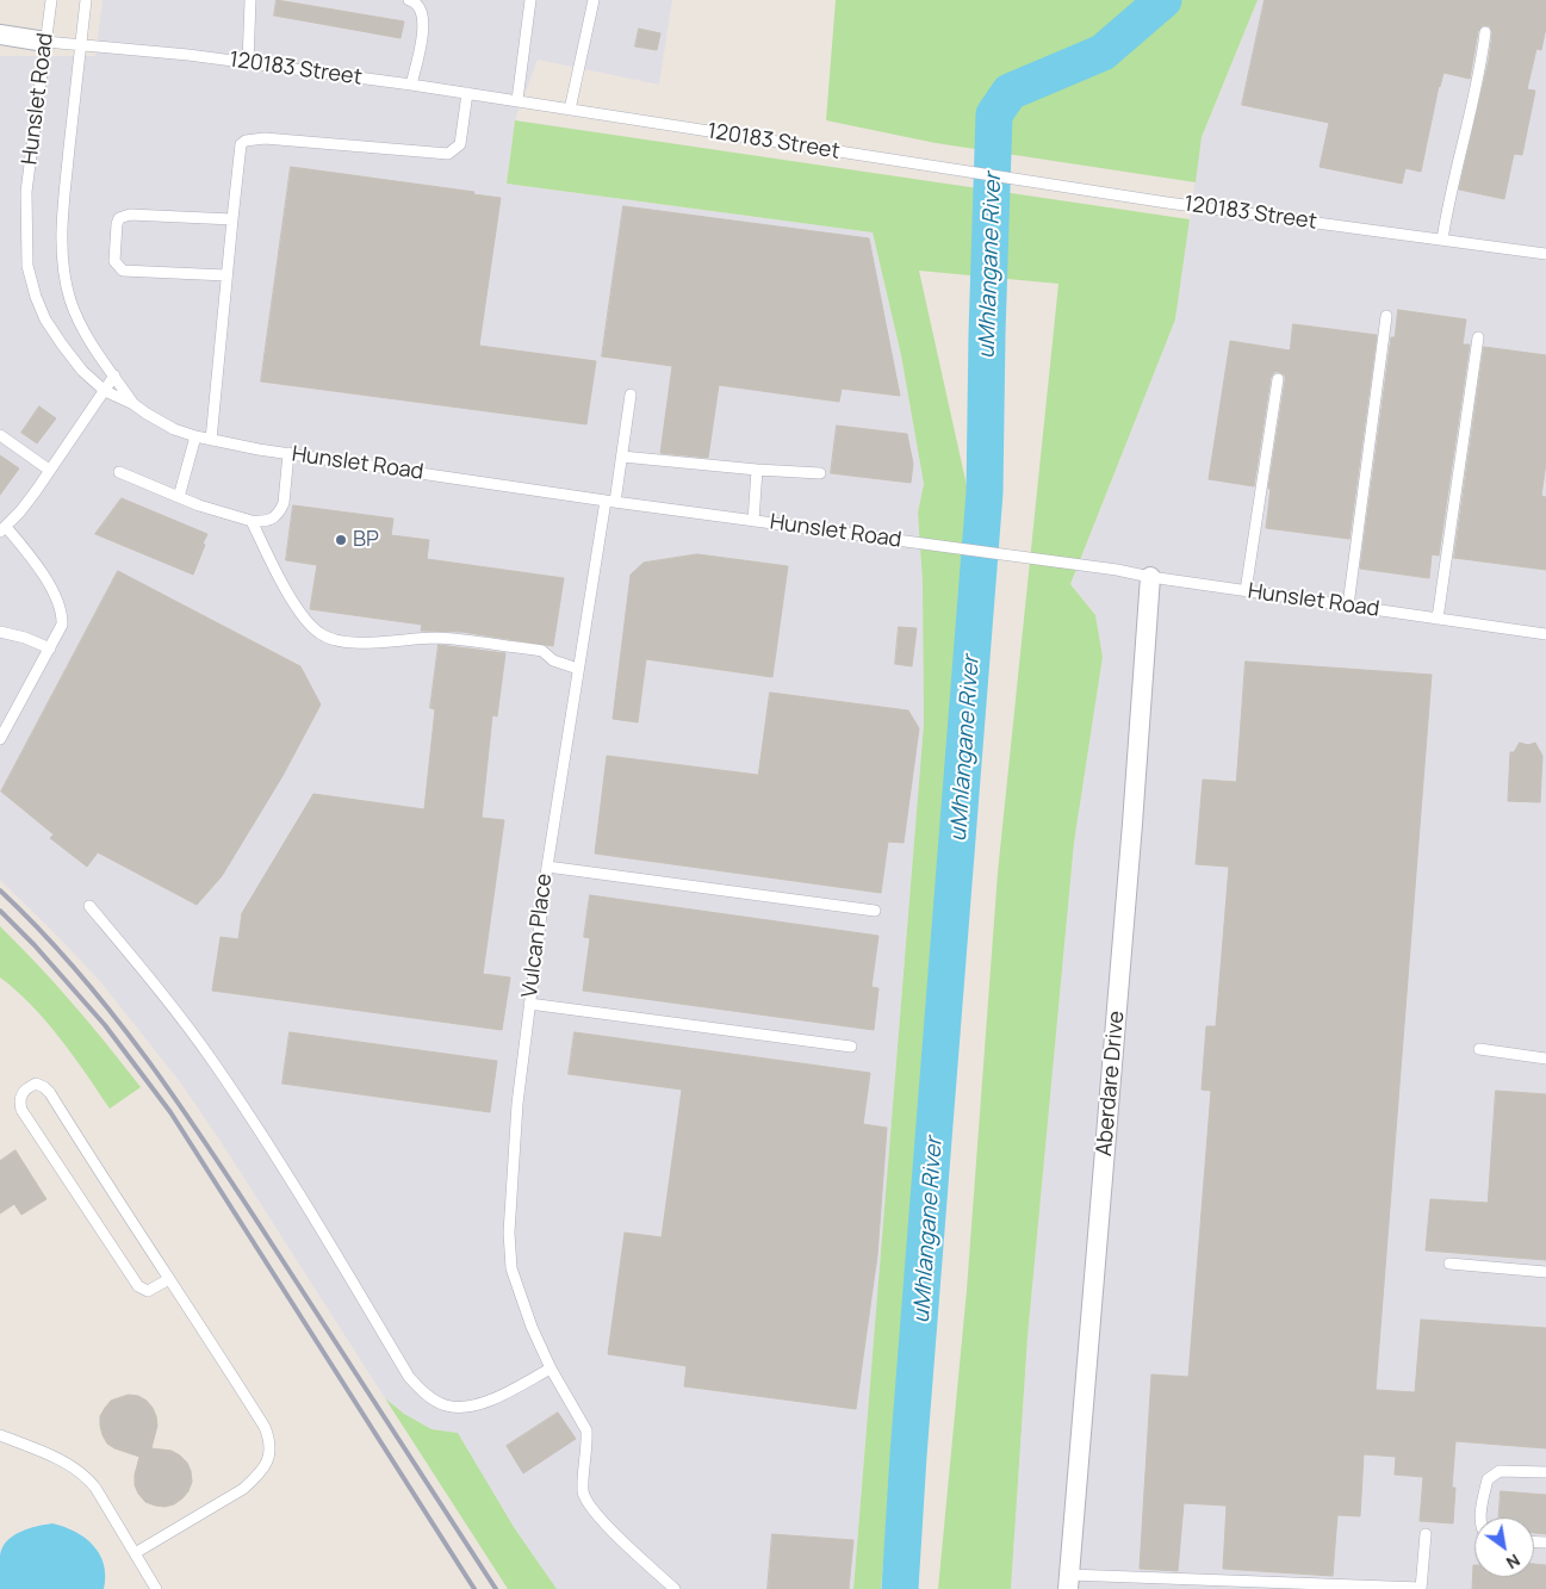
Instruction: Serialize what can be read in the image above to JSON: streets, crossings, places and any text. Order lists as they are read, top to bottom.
{
  "streets": {
    "street": ["120183 Street", "Aberdare Drive"],
    "lane": ["Hunslet Road", "Vulcan Place"]
  },
  "crossings": [
    ["120183 Street", "Hunslet Road"],
    ["Hunslet Road", "Vulcan Place"],
    ["Hunslet Road", "Aberdare Drive"]
  ],
  "water": ["uMhlangane River"],
  "places": ["BP"],
  "north": "bottom right"
}
